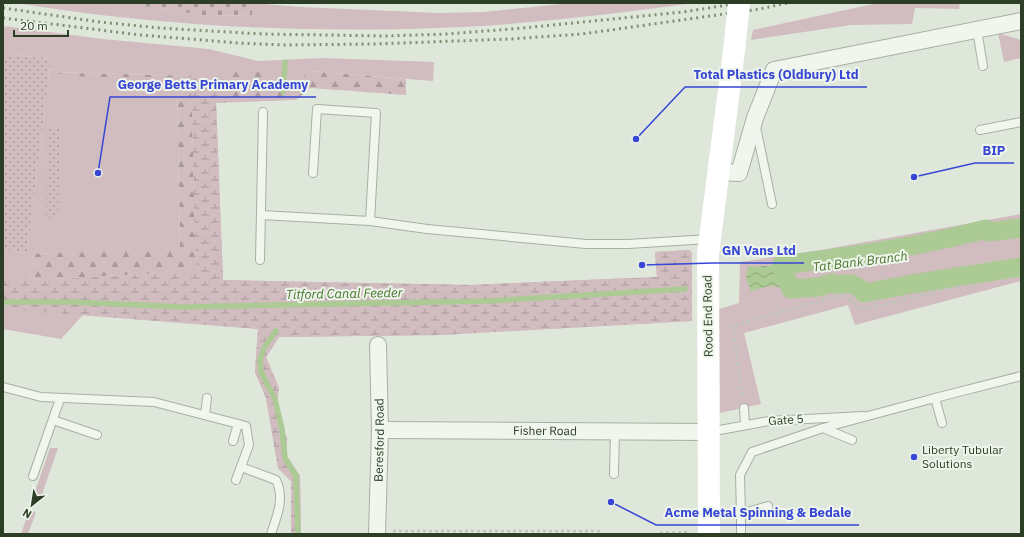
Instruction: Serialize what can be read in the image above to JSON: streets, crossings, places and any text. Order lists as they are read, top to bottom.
{
  "streets": {
    "street": ["Rood End Road", "Fisher Road", "Beresford Road"],
    "lane": ["Gate 5"]
  },
  "crossings": [
    ["Rood End Road", "Gate 5"],
    ["Rood End Road", "Fisher Road"],
    ["Gate 5", "Fisher Road"],
    ["Fisher Road", "Beresford Road"]
  ],
  "water": ["Tat Bank Branch", "Titford Canal Feeder"],
  "places": [
    "Total Plastics (Oldbury) Ltd",
    "George Betts Primary Academy",
    "BIP",
    "GN Vans Ltd",
    "Liberty Tubular Solutions",
    "Acme Metal Spinning & Bedale"
  ],
  "scale_bar": "20 m",
  "north": "bottom left"
}
